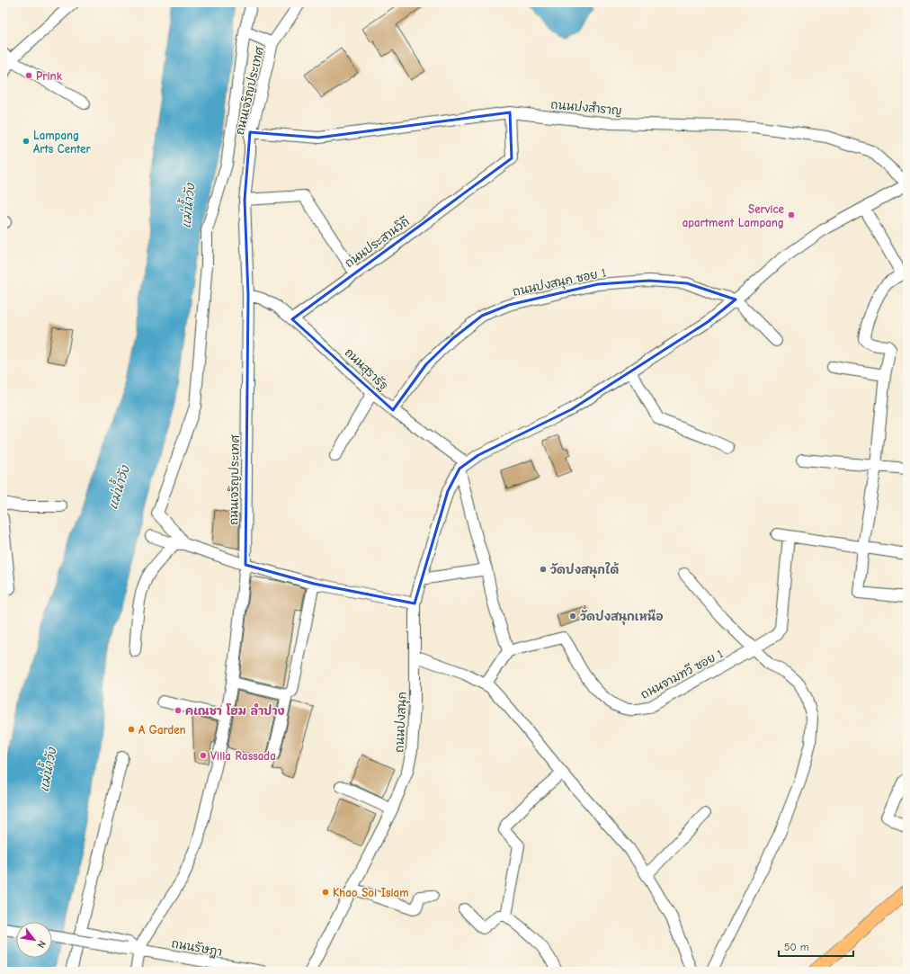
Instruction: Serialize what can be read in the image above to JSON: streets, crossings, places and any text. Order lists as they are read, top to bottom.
{
  "streets": {
    "street": [
      "ถนนเจริญประเทศ",
      "ถนนปงสำราญ",
      "ถนนประสานวิถี",
      "ถนนปงสนุก ซอย 1",
      "ถนนสุรารัฐ",
      "ถนนจามทวี ซอย 1",
      "ถนนปงสนุก",
      "ถนนรัษฎา"
    ]
  },
  "crossings": [
    ["ถนนเจริญประเทศ", "ถนนปงสำราญ"],
    ["ถนนเจริญประเทศ", "ถนนสุรารัฐ"],
    ["ถนนเจริญประเทศ", "ถนนรัษฎา"],
    ["ถนนปงสำราญ", "ถนนประสานวิถี"],
    ["ถนนประสานวิถี", "ถนนสุรารัฐ"],
    ["ถนนปงสนุก ซอย 1", "ถนนสุรารัฐ"],
    ["ถนนสุรารัฐ", "ถนนปงสนุก"]
  ],
  "water": ["แม่น้ำวัง"],
  "places": [
    "Prink",
    "Lampang Arts Center",
    "Service apartment Lampang",
    "วัดปงสนุกใต้",
    "วัดปงสนุกเหนือ",
    "คเณชา โฮม ลำปาง",
    "A Garden",
    "Villa Rassada",
    "Khao Soi Islam"
  ],
  "scale_bar": "50 m",
  "north": "bottom right"
}
